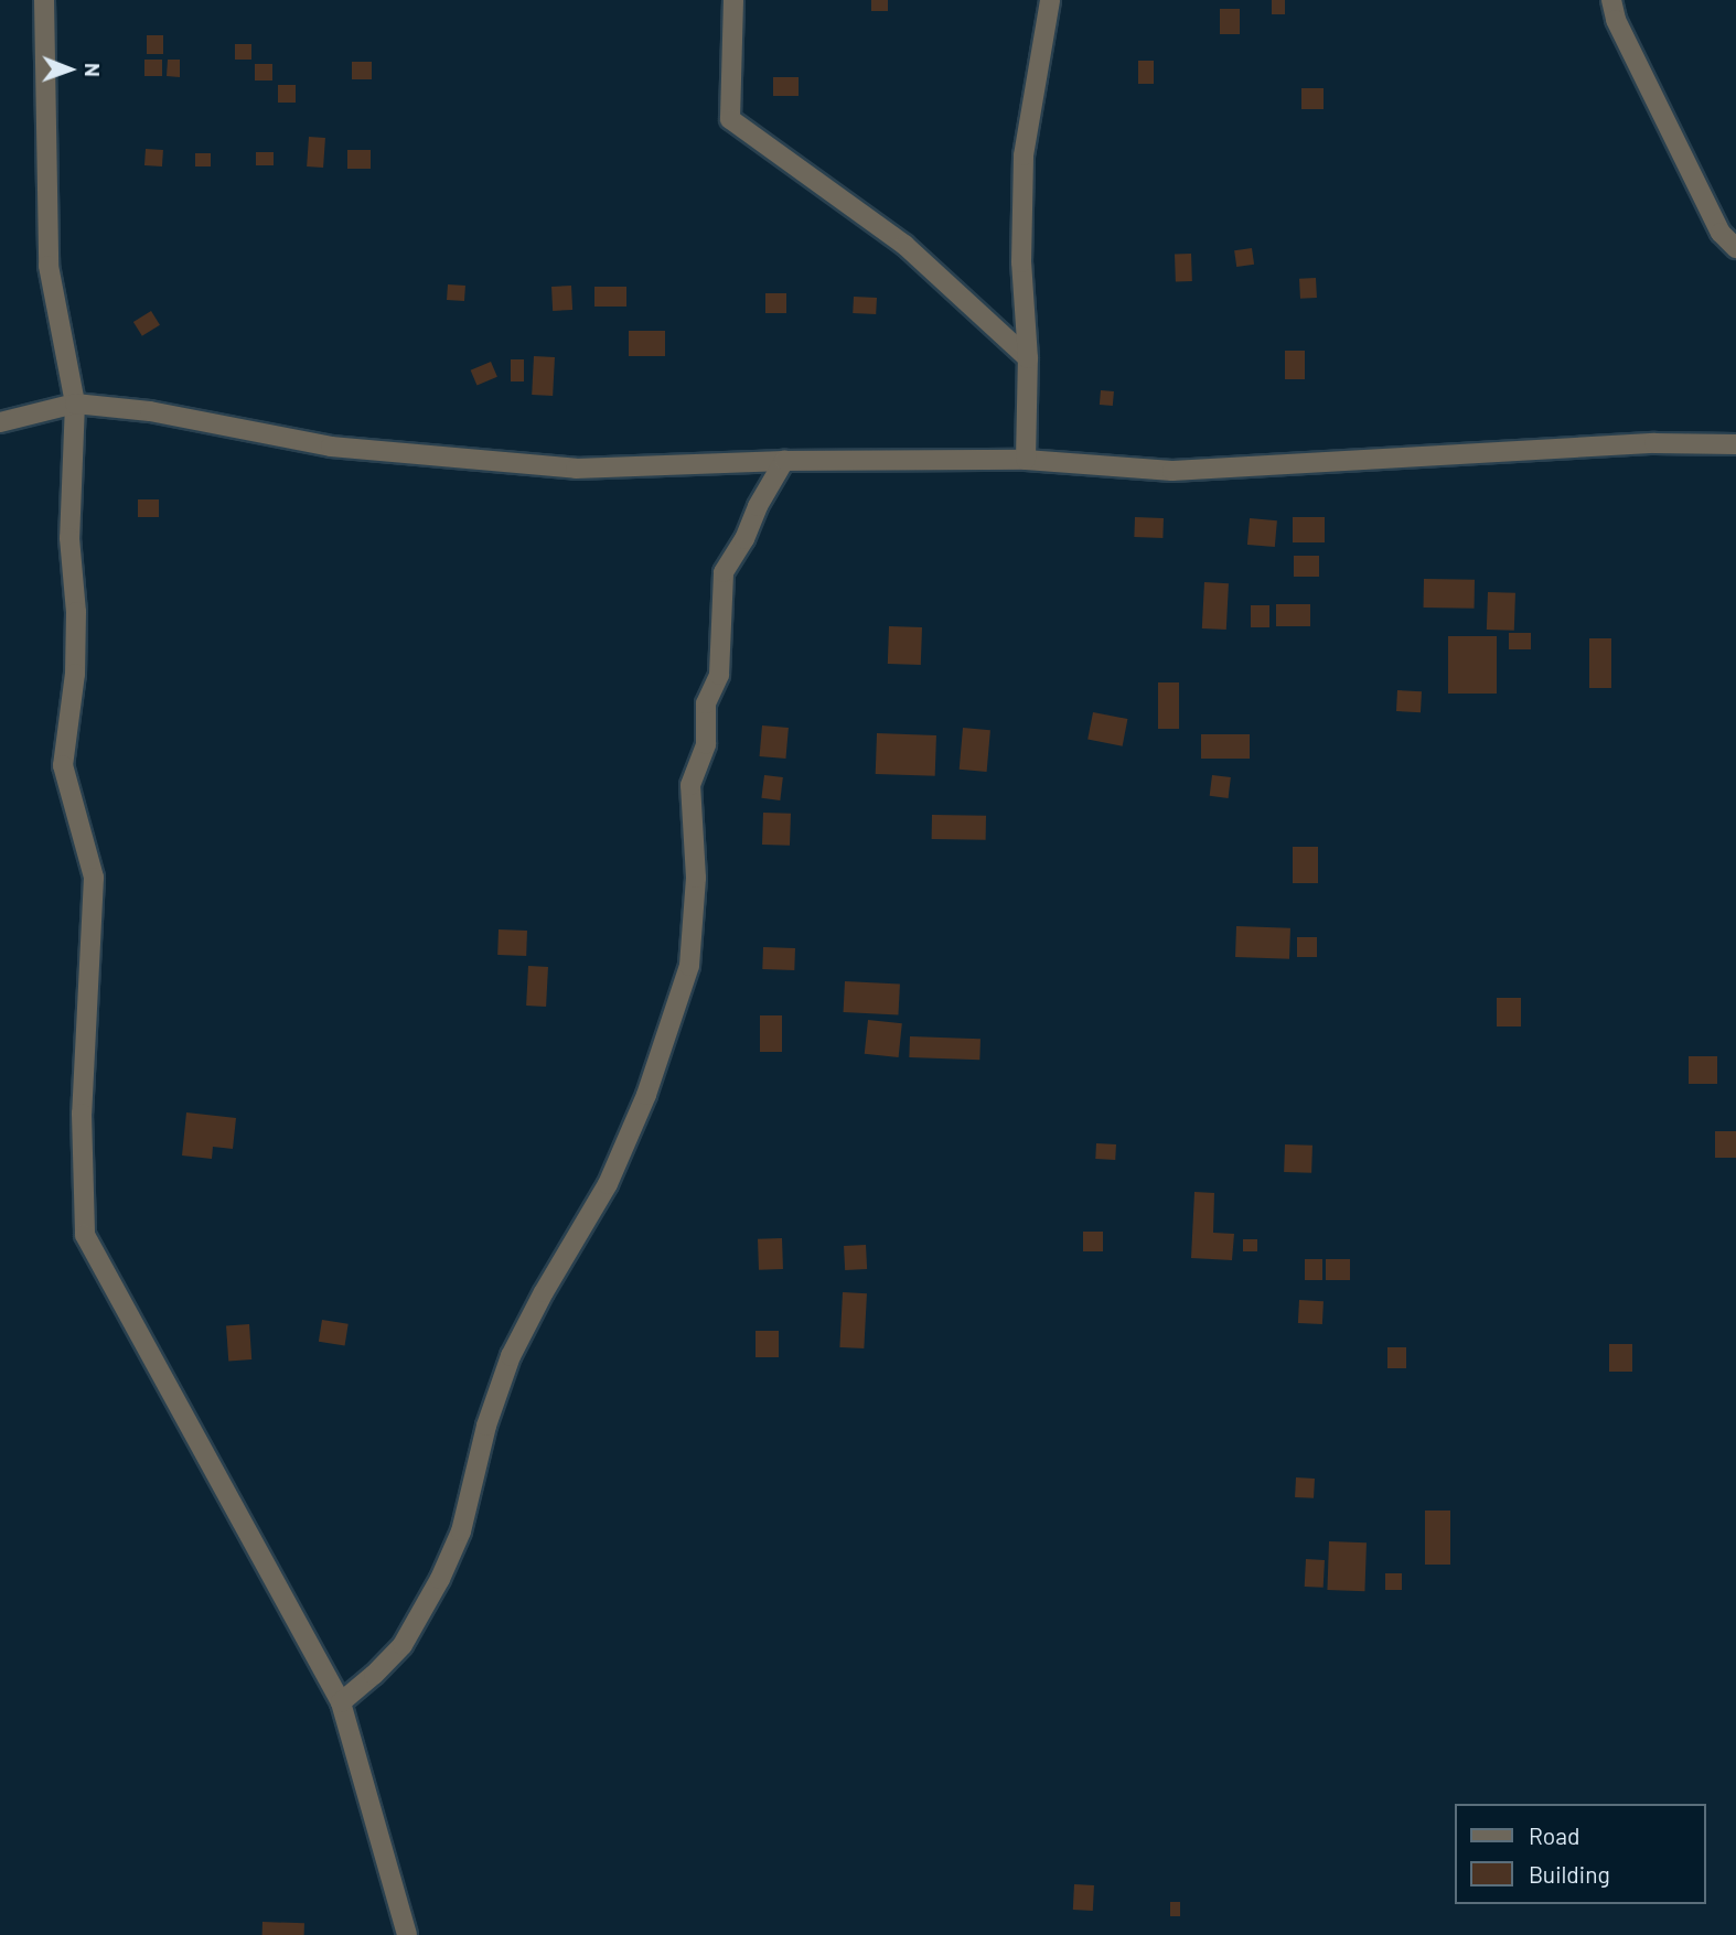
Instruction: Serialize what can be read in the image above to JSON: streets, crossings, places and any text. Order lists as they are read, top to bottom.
{
  "legend": ["Road", "Building"],
  "north": "right"
}
